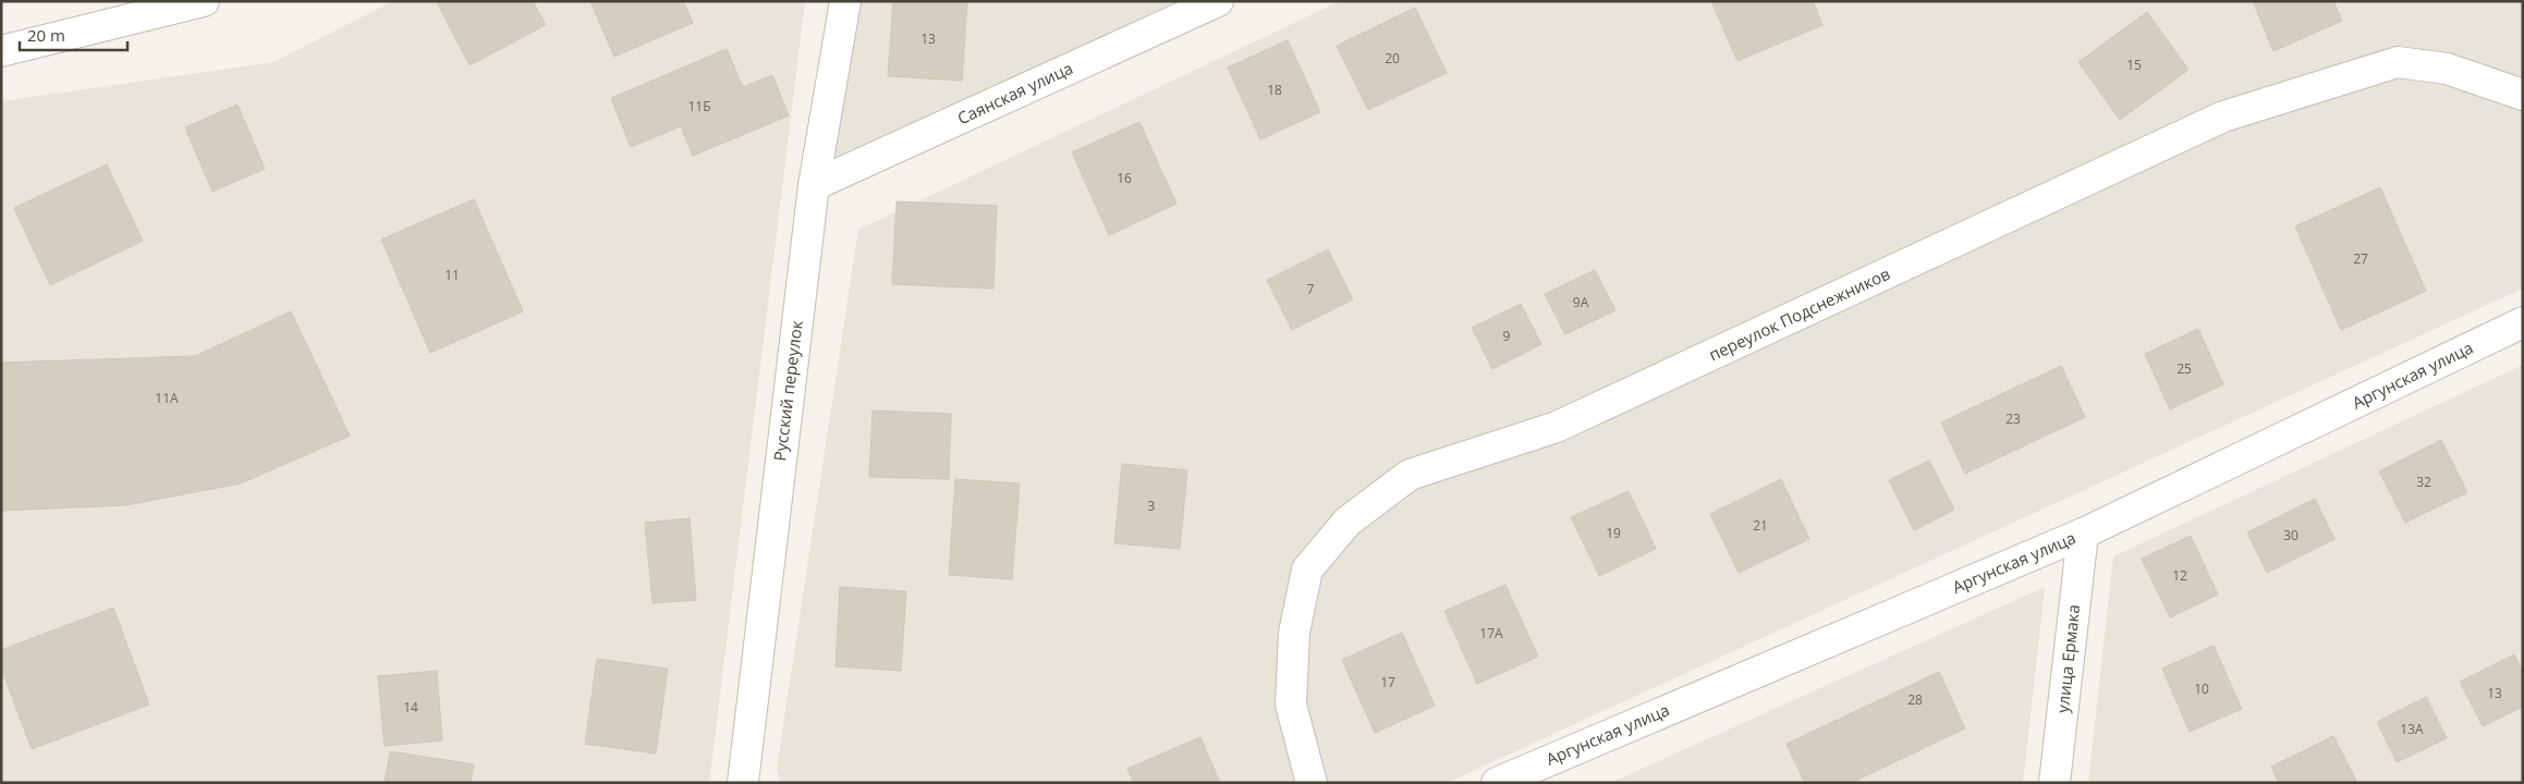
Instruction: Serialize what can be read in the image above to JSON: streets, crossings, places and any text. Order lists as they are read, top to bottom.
{
  "streets": {
    "street": [
      "Саянская улица",
      "переулок Подснежников",
      "Аргунская улица",
      "Русский переулок",
      "улица Ермака"
    ]
  },
  "crossings": [
    ["Саянская улица", "Русский переулок"],
    ["Аргунская улица", "улица Ермака"]
  ],
  "house_numbers": [
    "13",
    "20",
    "15",
    "18",
    "11Б",
    "16",
    "27",
    "11",
    "7",
    "9А",
    "9",
    "25",
    "11А",
    "23",
    "32",
    "3",
    "21",
    "19",
    "30",
    "12",
    "17А",
    "17",
    "10",
    "13",
    "28",
    "14",
    "13А"
  ],
  "scale_bar": "20 m"
}
